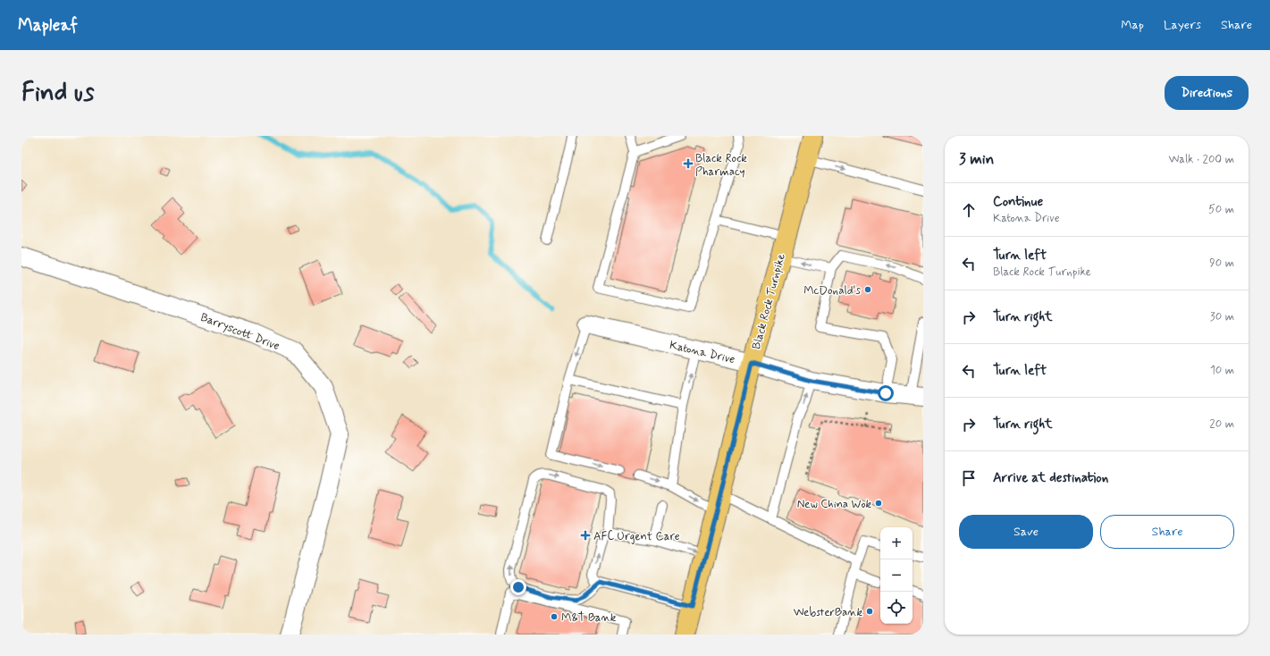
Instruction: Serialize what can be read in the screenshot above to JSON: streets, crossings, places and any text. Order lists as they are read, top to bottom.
{
  "streets": {
    "main road": ["Black Rock Turnpike"],
    "street": ["Barryscott Drive", "Katona Drive"]
  },
  "crossings": [
    ["Black Rock Turnpike", "Katona Drive"]
  ],
  "places": {
    "health": ["Black Rock Pharmacy", "AFC Urgent Care"],
    "other": [
      "McDonald's",
      "New China Wok",
      "WebsterBank",
      "M&T Bank"
    ]
  },
  "page": {
    "header": "Mapleaf",
    "nav": ["Map", "Layers", "Share"],
    "buttons": [
      "Directions",
      ["Save", "Share"]
    ],
    "title": "Find us",
    "heading": ["3 min", "Walk · 200 m"],
    "list": [
      ["Continue", "Katona Drive", "50 m"],
      ["Turn left", "Black Rock Turnpike", "90 m"],
      ["Turn right", "30 m"],
      ["Turn left", "10 m"],
      ["Turn right", "20 m"],
      "Arrive at destination"
    ],
    "map_buttons": ["+", "−"]
  }
}
